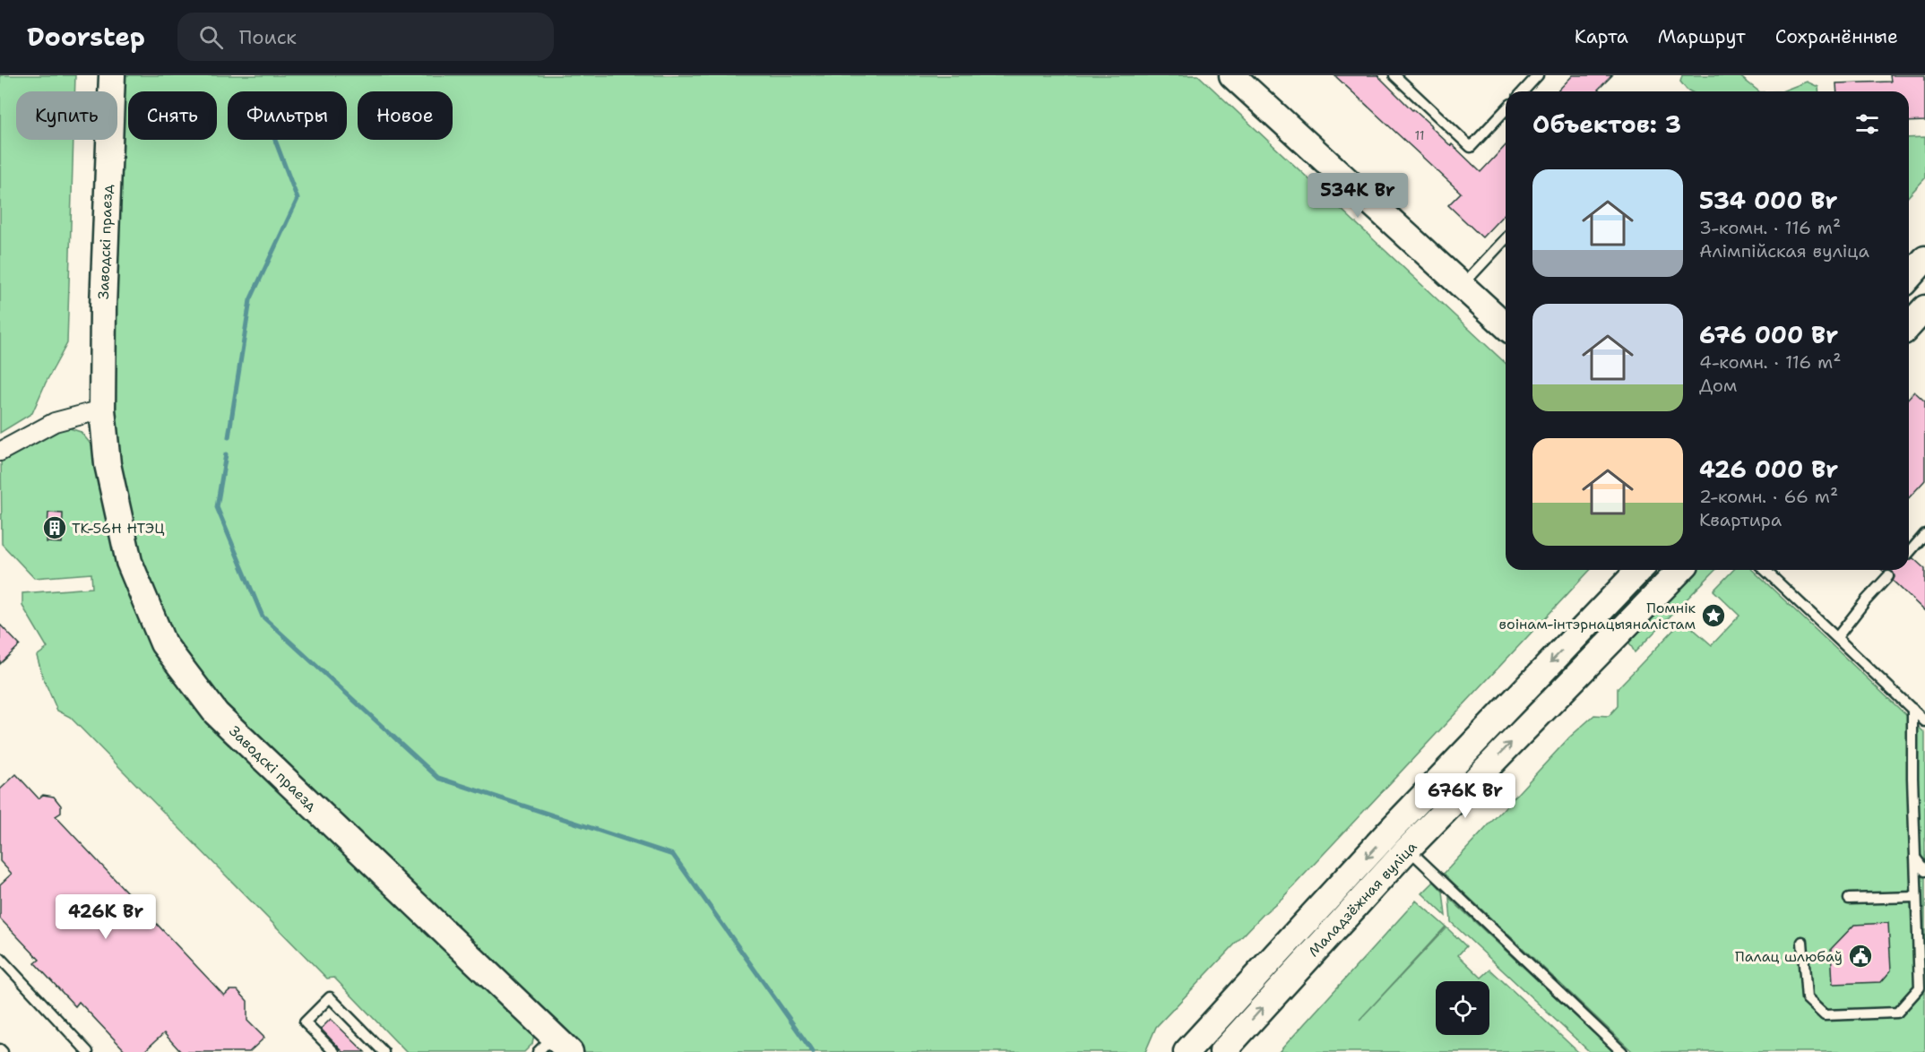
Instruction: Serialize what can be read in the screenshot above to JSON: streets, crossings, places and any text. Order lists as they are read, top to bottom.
{
  "streets": {
    "street": ["Заводскі праезд", "Маладзёжная вуліца"]
  },
  "places": {
    "building": ["ТК-56Н НТЭЦ"],
    "place": ["Помнік воінам-інтэрнацыяналістам"],
    "public building": ["Палац шлюбаў"]
  },
  "house_numbers": ["11"],
  "page": {
    "header": "Doorstep",
    "search": "Поиск",
    "nav": ["Карта", "Маршрут", "Сохранённые"],
    "chip": [
      "Купить",
      "Снять",
      "Фильтры",
      "Новое"
    ],
    "heading": "Объектов: 3",
    "list": [
      {
        "name": "534 000 Br",
        "note": "3-комн. · 116 m² · Алімпійская вуліца"
      },
      {
        "name": "676 000 Br",
        "note": "4-комн. · 116 m² · Дом"
      },
      {
        "name": "426 000 Br",
        "note": "2-комн. · 66 m² · Квартира"
      }
    ],
    "price": ["534K Br", "676K Br", "426K Br"]
  }
}
